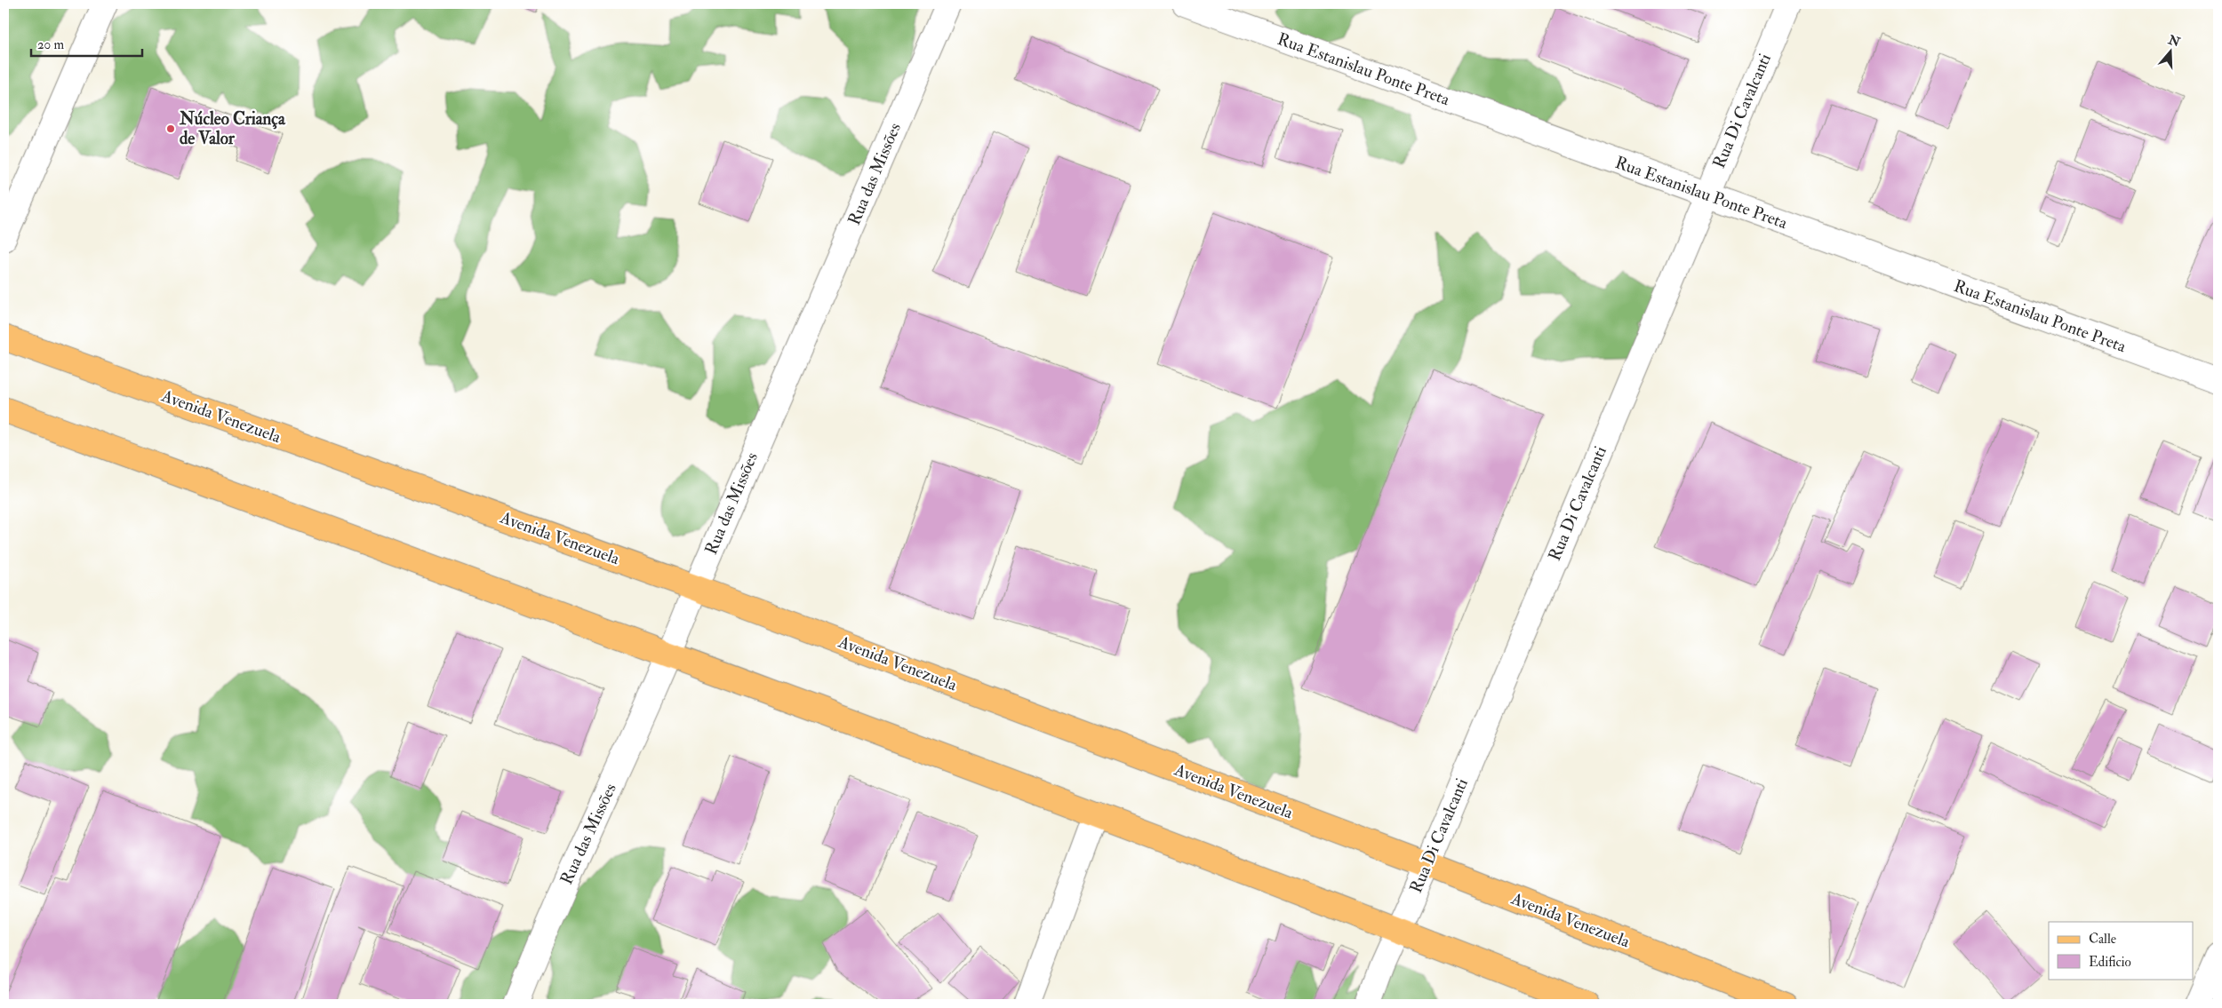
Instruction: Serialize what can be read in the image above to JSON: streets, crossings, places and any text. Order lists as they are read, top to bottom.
{
  "streets": {
    "main road": ["Avenida Venezuela"],
    "street": ["Rua Estanislau Ponte Preta", "Rua Di Cavalcanti", "Rua das Missões"]
  },
  "crossings": [
    ["Rua Estanislau Ponte Preta", "Rua Di Cavalcanti"],
    ["Rua Di Cavalcanti", "Avenida Venezuela"],
    ["Rua das Missões", "Avenida Venezuela"]
  ],
  "places": ["Núcleo Criança de Valor"],
  "legend": ["Calle", "Edificio"],
  "scale_bar": "20 m",
  "north": "top"
}
